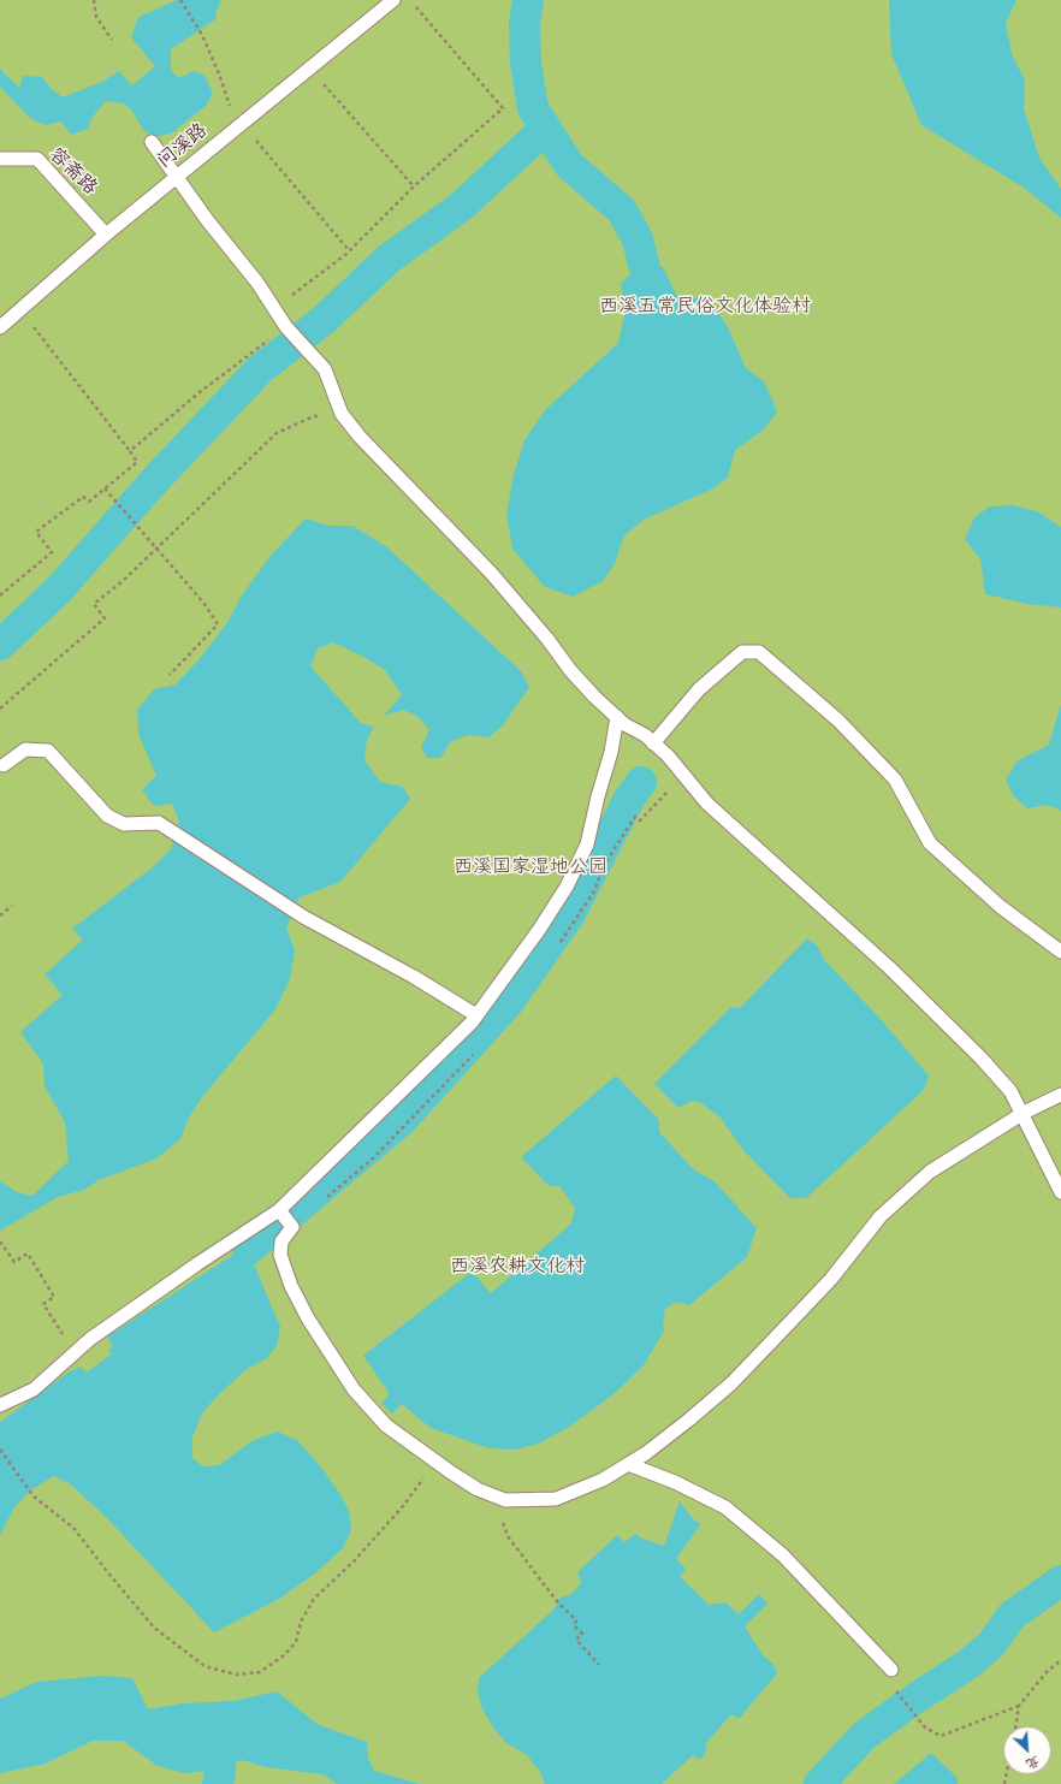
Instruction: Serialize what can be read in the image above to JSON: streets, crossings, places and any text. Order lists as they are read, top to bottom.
{
  "streets": {
    "lane": ["问溪路", "容斋路"]
  },
  "crossings": [
    ["问溪路", "容斋路"]
  ],
  "parks": ["西溪五常民俗文化体验村", "西溪国家湿地公园", "西溪农耕文化村"],
  "north": "bottom right"
}
